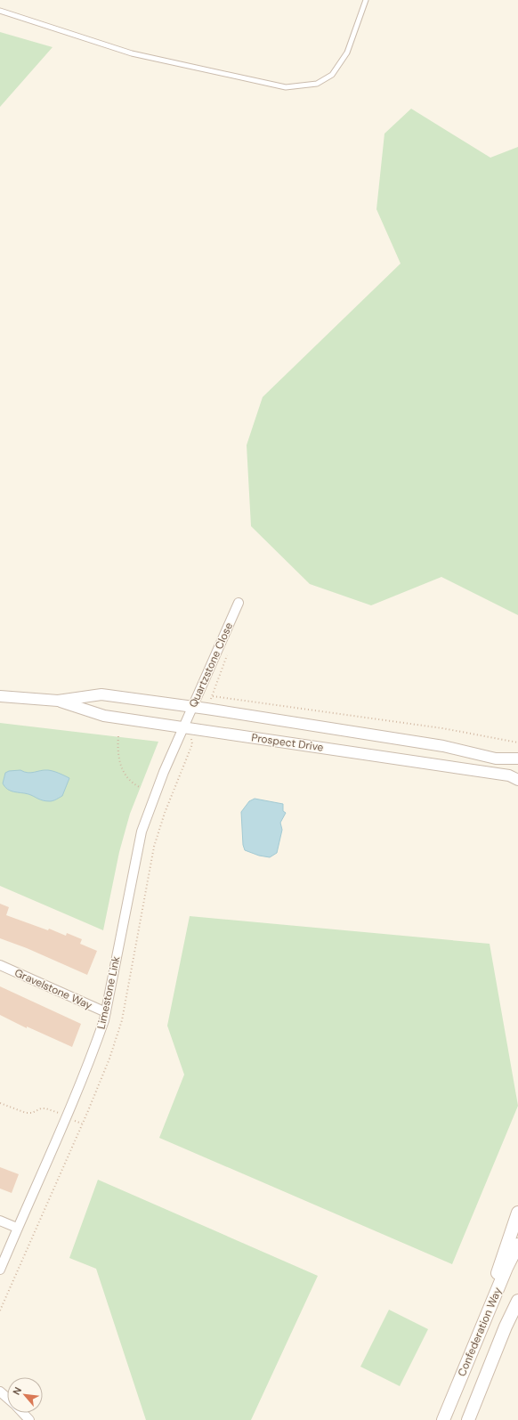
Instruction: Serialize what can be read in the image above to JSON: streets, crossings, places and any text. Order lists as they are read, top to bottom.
{
  "streets": {
    "main road": ["Confederation Way"],
    "street": [
      "Quartzstone Close",
      "Prospect Drive",
      "Gravelstone Way",
      "Limestone Link"
    ]
  },
  "crossings": [
    ["Quartzstone Close", "Prospect Drive"],
    ["Quartzstone Close", "Limestone Link"],
    ["Prospect Drive", "Limestone Link"],
    ["Gravelstone Way", "Limestone Link"]
  ],
  "north": "top left"
}
